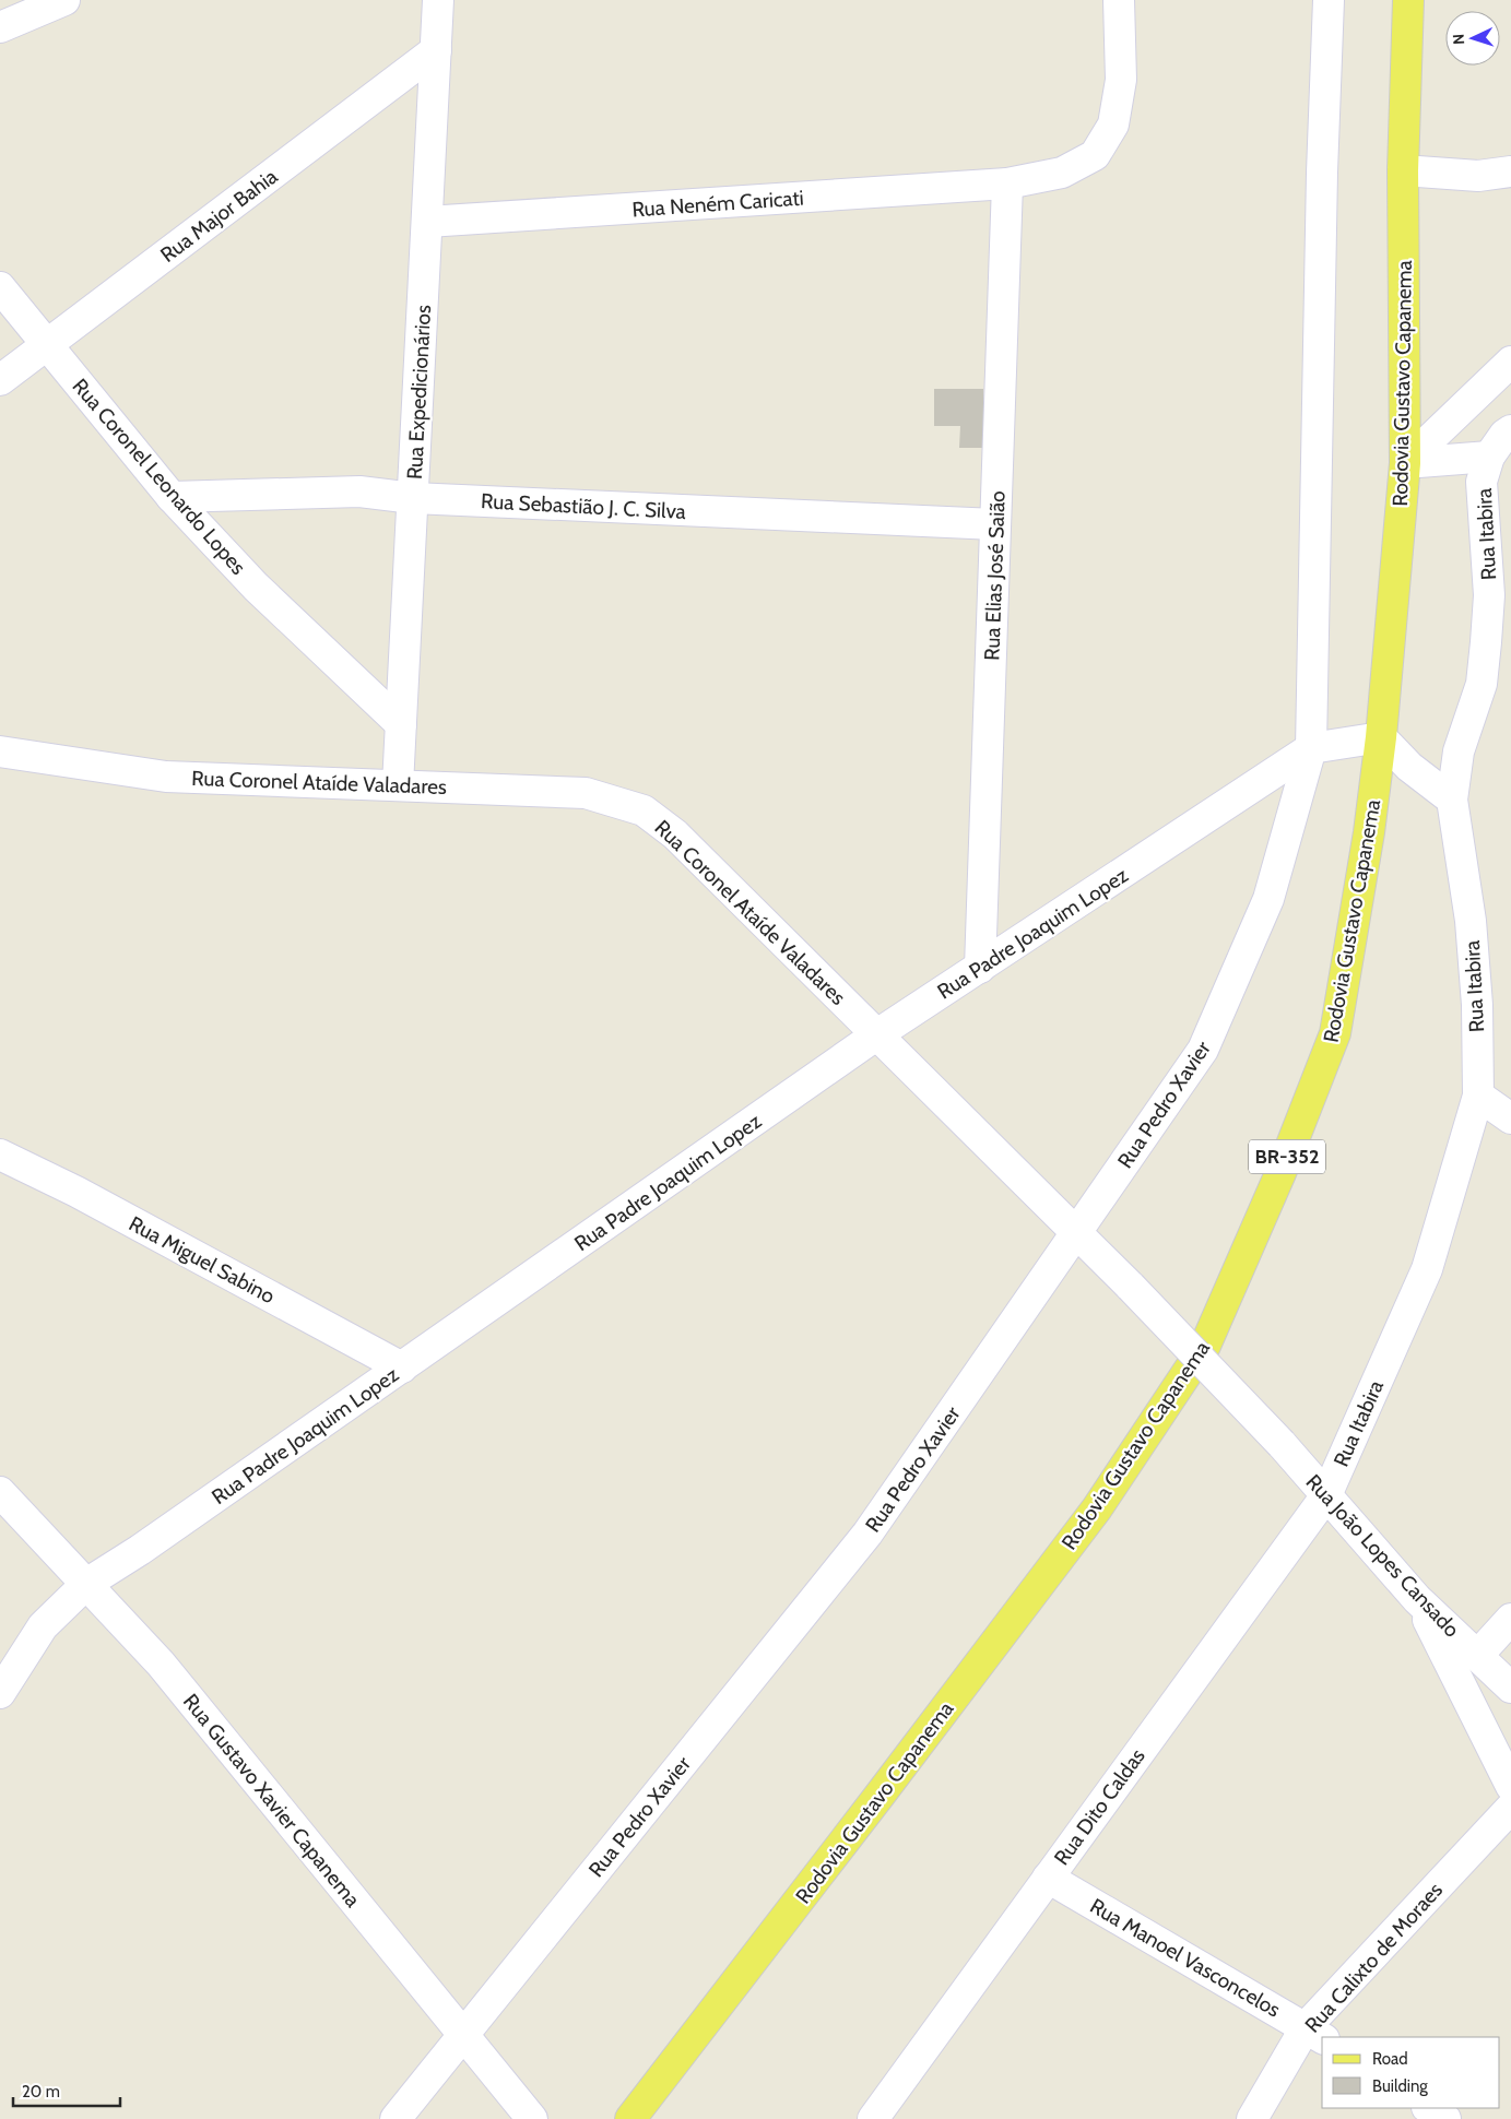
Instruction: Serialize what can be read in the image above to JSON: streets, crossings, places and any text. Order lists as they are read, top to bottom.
{
  "streets": {
    "main road": ["Rodovia Gustavo Capanema", "BR-352"],
    "street": [
      "Rua Neném Caricati",
      "Rua Major Bahia",
      "Rua Expedicionários",
      "Rua Coronel Leonardo Lopes",
      "Rua Sebastião J. C. Silva",
      "Rua Itabira",
      "Rua Elias José Saião",
      "Rua Coronel Ataíde Valadares",
      "Rua Padre Joaquim Lopez",
      "Rua Pedro Xavier",
      "Rua Miguel Sabino",
      "Rua João Lopes Cansado",
      "Rua Gustavo Xavier Capanema",
      "Rua Dito Caldas",
      "Rua Manoel Vasconcelos",
      "Rua Calixto de Moraes"
    ]
  },
  "crossings": [
    ["Rua Neném Caricati", "Rua Expedicionários"],
    ["Rua Neném Caricati", "Rua Elias José Saião"],
    ["Rua Major Bahia", "Rua Expedicionários"],
    ["Rua Major Bahia", "Rua Coronel Leonardo Lopes"],
    ["Rodovia Gustavo Capanema", "Rua Padre Joaquim Lopez"],
    ["Rua Expedicionários", "Rua Coronel Leonardo Lopes"],
    ["Rua Expedicionários", "Rua Sebastião J. C. Silva"],
    ["Rua Expedicionários", "Rua Coronel Ataíde Valadares"],
    ["Rua Coronel Leonardo Lopes", "Rua Sebastião J. C. Silva"],
    ["Rua Sebastião J. C. Silva", "Rua Elias José Saião"],
    ["Rua Itabira", "Rua João Lopes Cansado"],
    ["Rua Itabira", "Rua Dito Caldas"],
    ["Rua Elias José Saião", "Rua Padre Joaquim Lopez"],
    ["Rua Coronel Ataíde Valadares", "Rua Padre Joaquim Lopez"],
    ["Rua Coronel Ataíde Valadares", "Rua Pedro Xavier"],
    ["Rua Coronel Ataíde Valadares", "Rua João Lopes Cansado"],
    ["Rua Padre Joaquim Lopez", "Rua Pedro Xavier"],
    ["Rua Padre Joaquim Lopez", "Rua Miguel Sabino"],
    ["Rua Padre Joaquim Lopez", "Rua Gustavo Xavier Capanema"],
    ["Rua Pedro Xavier", "Rua Gustavo Xavier Capanema"],
    ["Rua João Lopes Cansado", "Rua Dito Caldas"],
    ["Rua Dito Caldas", "Rua Manoel Vasconcelos"],
    ["Rua Manoel Vasconcelos", "Rua Calixto de Moraes"]
  ],
  "legend": ["Road", "Building"],
  "scale_bar": "20 m",
  "north": "left"
}
